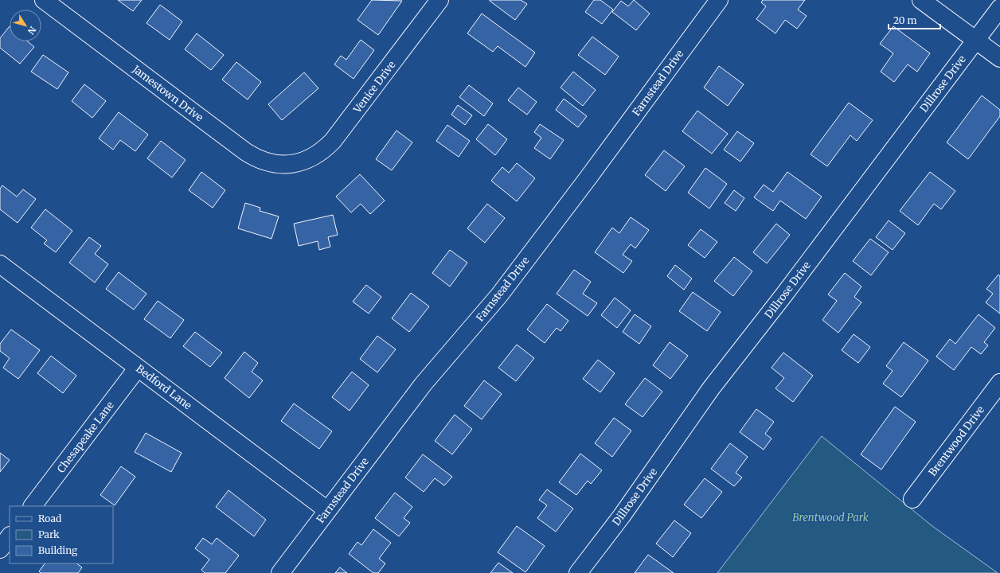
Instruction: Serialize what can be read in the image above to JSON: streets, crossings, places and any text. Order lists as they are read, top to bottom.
{
  "streets": {
    "street": [
      "Farnstead Drive",
      "Dillrose Drive",
      "Venice Drive",
      "Jamestown Drive",
      "Bedford Lane",
      "Chesapeake Lane",
      "Brentwood Drive"
    ]
  },
  "crossings": [
    ["Farnstead Drive", "Bedford Lane"],
    ["Venice Drive", "Jamestown Drive"],
    ["Bedford Lane", "Chesapeake Lane"]
  ],
  "parks": ["Brentwood Park"],
  "legend": ["Road", "Park", "Building"],
  "scale_bar": "20 m",
  "north": "bottom right"
}
